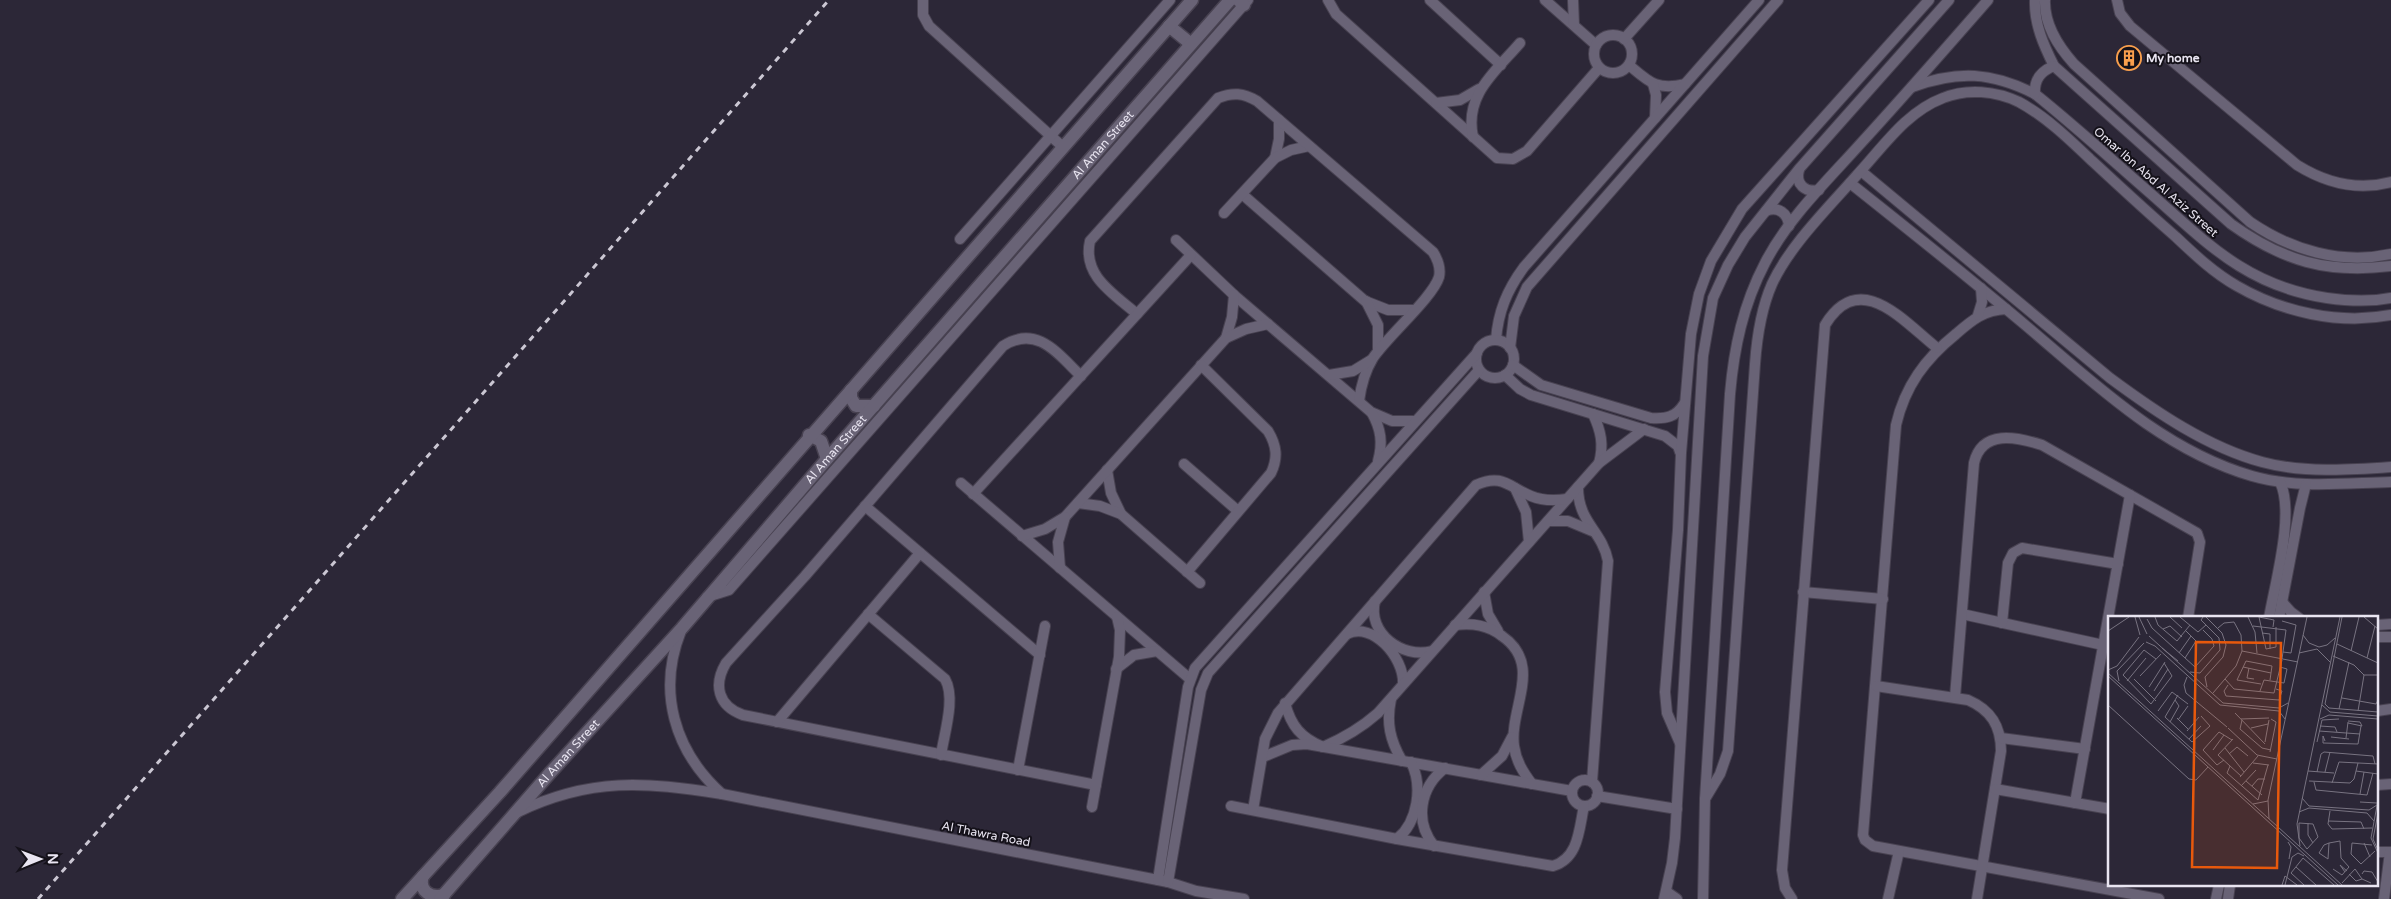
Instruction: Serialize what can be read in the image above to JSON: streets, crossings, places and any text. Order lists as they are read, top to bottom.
{
  "streets": {
    "street": ["Al Aman Street", "Omar Ibn Abd Al Aziz Street", "Al Thawra Road"]
  },
  "crossings": [
    ["Al Aman Street", "Al Thawra Road"]
  ],
  "places": {
    "building": ["My home"]
  },
  "north": "right"
}
